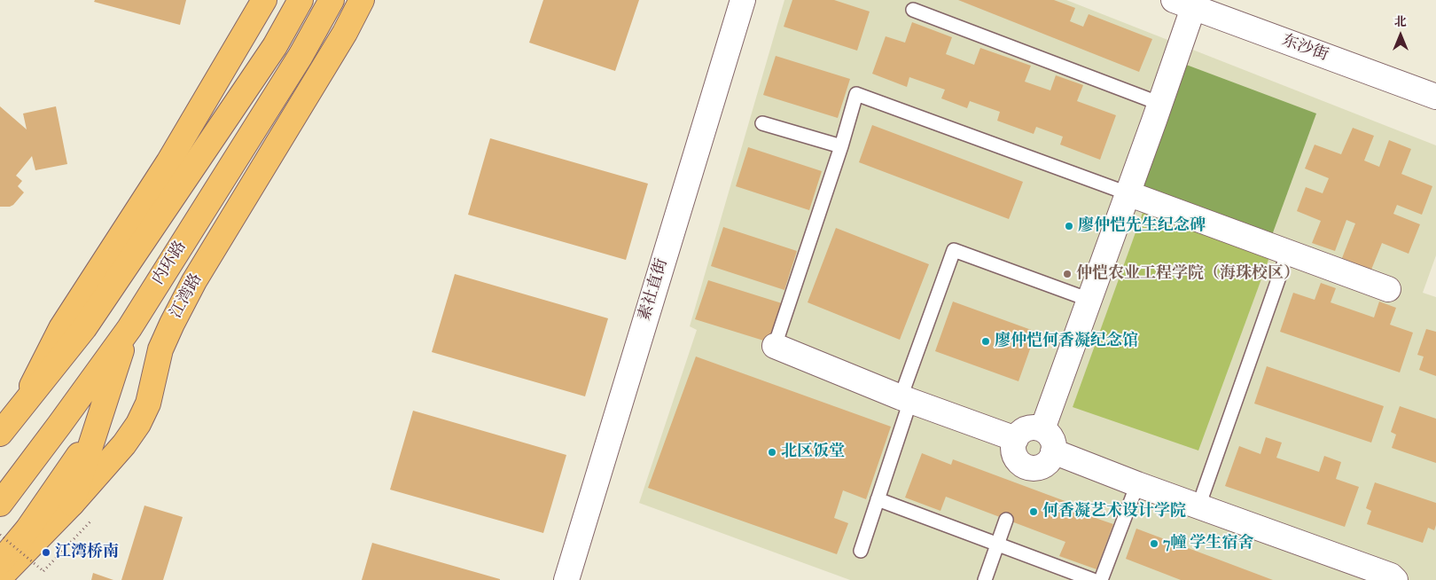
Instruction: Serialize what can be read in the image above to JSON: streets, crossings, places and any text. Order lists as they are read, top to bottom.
{
  "streets": {
    "main road": ["内环路", "江湾路"],
    "street": ["东沙街", "素社直街"]
  },
  "places": [
    "廖仲恺先生纪念碑",
    "仲恺农业工程学院（海珠校区）",
    "廖仲恺何香凝纪念馆",
    "北区饭堂",
    "何香凝艺术设计学院",
    "7幢 学生宿舍",
    "江湾桥南"
  ],
  "north": "top"
}
